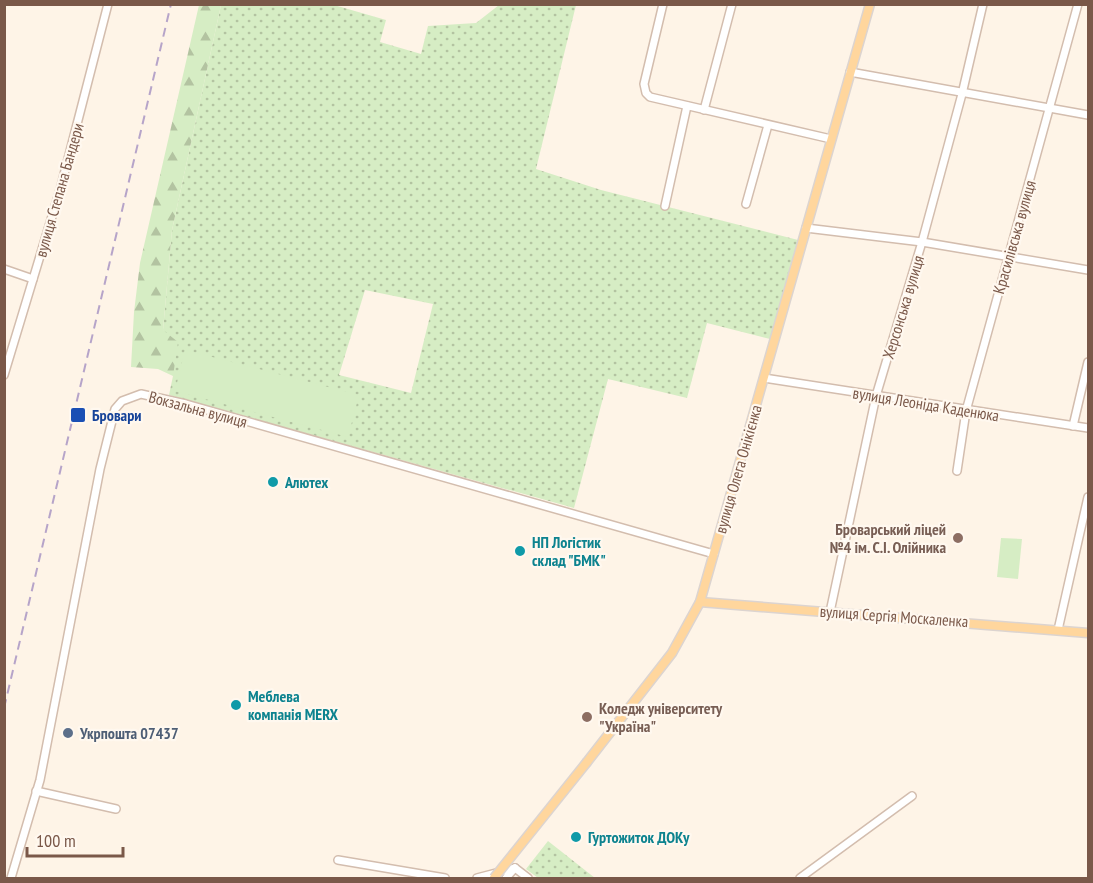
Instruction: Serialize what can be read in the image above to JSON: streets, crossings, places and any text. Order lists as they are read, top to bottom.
{
  "streets": {
    "main road": ["вулиця Олега Онікієнка", "вулиця Сергія Москаленка"],
    "street": [
      "вулиця Степана Бандери",
      "Красилівська вулиця",
      "Херсонська вулиця",
      "вулиця Леоніда Каденюка",
      "Вокзальна вулиця"
    ]
  },
  "crossings": [
    ["Красилівська вулиця", "вулиця Леоніда Каденюка"],
    ["Херсонська вулиця", "вулиця Леоніда Каденюка"],
    ["Херсонська вулиця", "вулиця Сергія Москаленка"],
    ["вулиця Леоніда Каденюка", "вулиця Олега Онікієнка"],
    ["Вокзальна вулиця", "вулиця Олега Онікієнка"],
    ["вулиця Олега Онікієнка", "вулиця Сергія Москаленка"]
  ],
  "places": {
    "transit": ["Бровари"],
    "other": [
      "Алютех",
      "Броварський ліцей №4 ім. С.І. Олійника",
      "НП Логістик склад \"БМК\"",
      "Меблева компанія MERX",
      "Коледж університету \"Україна\"",
      "Укрпошта 07437",
      "Гуртожиток ДОКу"
    ]
  },
  "scale_bar": "100 m"
}
